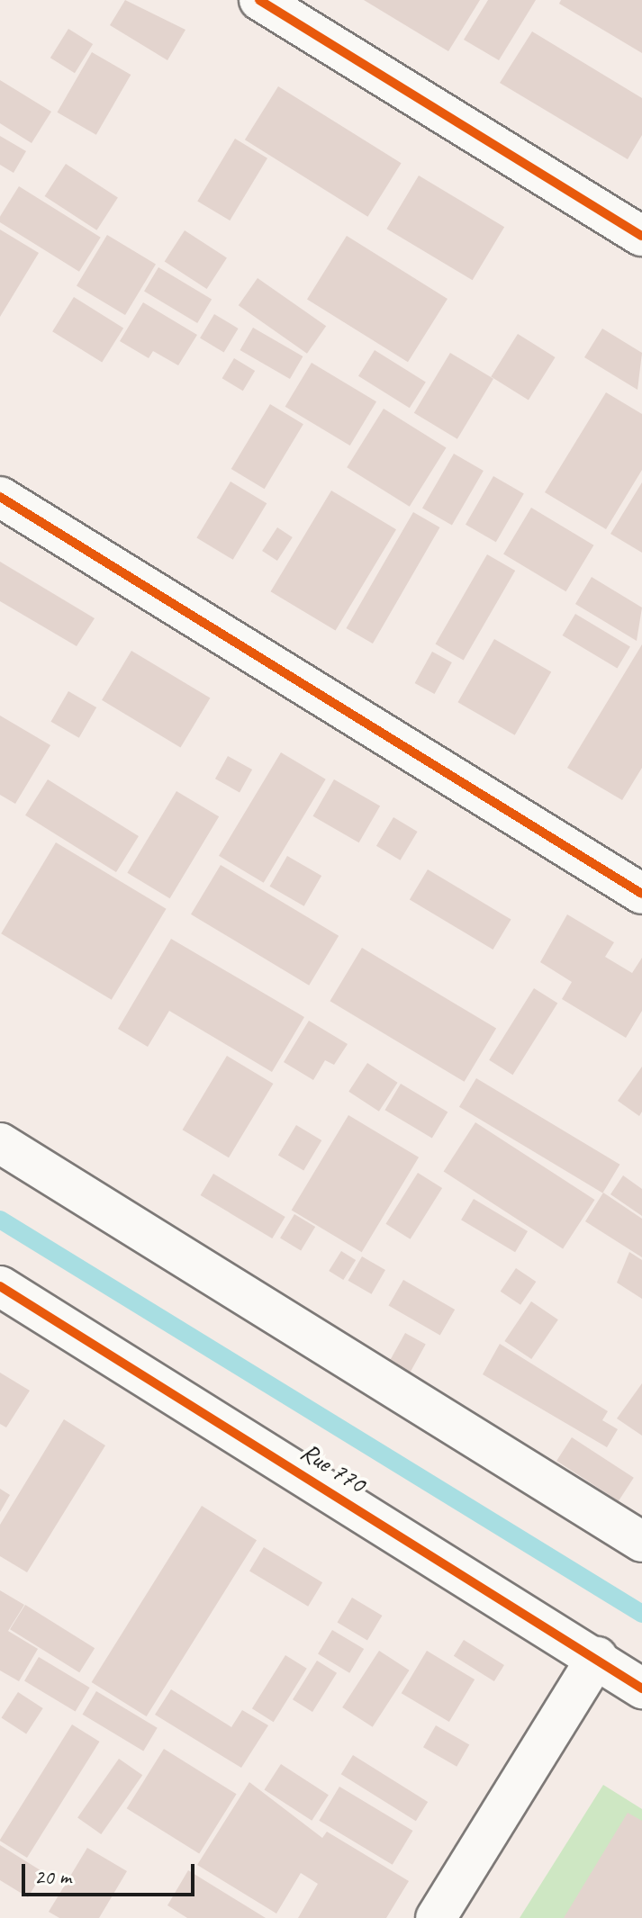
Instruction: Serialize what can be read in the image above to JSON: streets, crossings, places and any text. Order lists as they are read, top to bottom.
{
  "streets": {
    "street": ["Rue 770"]
  },
  "scale_bar": "20 m"
}
